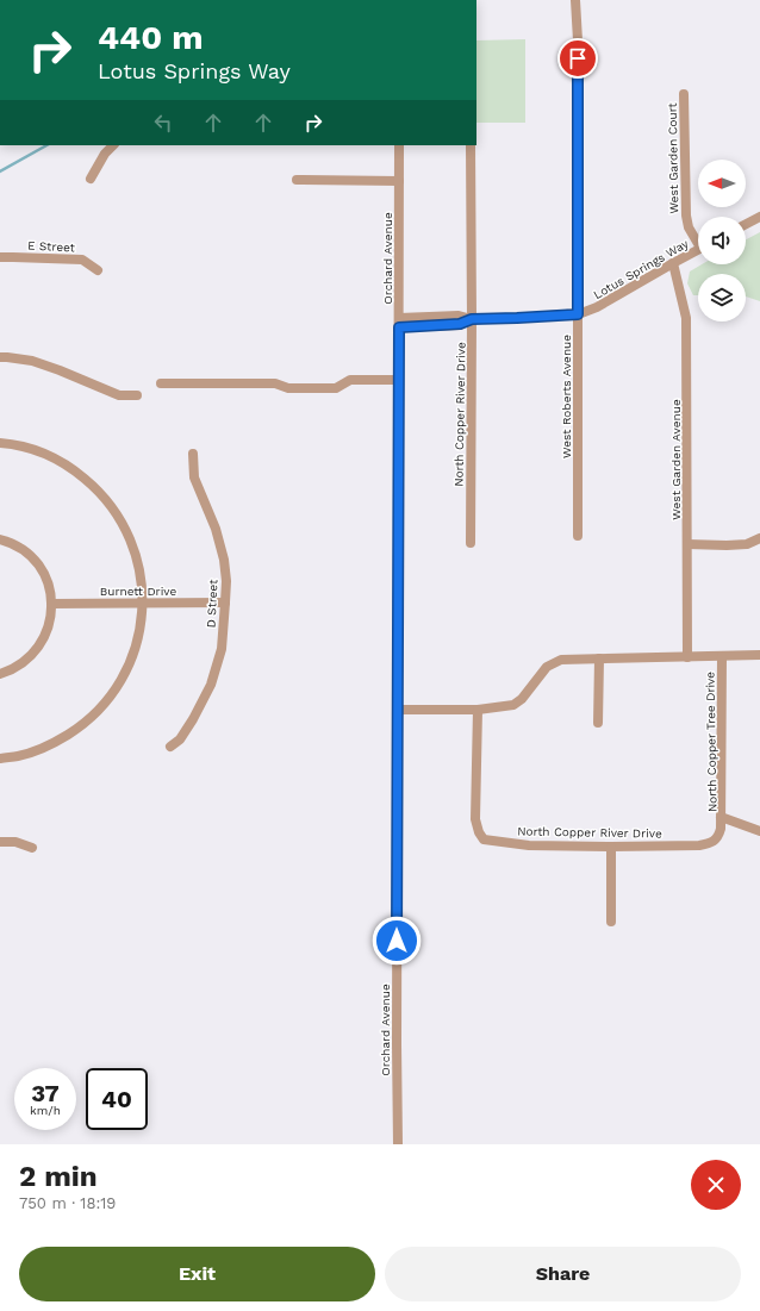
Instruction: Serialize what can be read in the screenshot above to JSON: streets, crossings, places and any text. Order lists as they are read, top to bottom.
{
  "streets": {
    "street": [
      "West Garden Court",
      "E Street",
      "Orchard Avenue",
      "Lotus Springs Way",
      "West Roberts Avenue",
      "North Copper River Drive",
      "West Garden Avenue",
      "Burnett Drive",
      "D Street",
      "North Copper Tree Drive"
    ]
  },
  "crossings": [
    ["Orchard Avenue", "Lotus Springs Way"],
    ["Orchard Avenue", "North Copper Tree Drive"],
    ["Lotus Springs Way", "West Roberts Avenue"],
    ["Lotus Springs Way", "North Copper River Drive"],
    ["Lotus Springs Way", "West Garden Avenue"],
    ["North Copper River Drive", "North Copper Tree Drive"],
    ["West Garden Avenue", "North Copper Tree Drive"],
    ["Burnett Drive", "D Street"]
  ],
  "north": "left",
  "page": {
    "turn": ["440 m", "Lotus Springs Way"],
    "speed": "37 km/h",
    "limit": "40",
    "heading": ["2 min", "750 m · 18:19"],
    "buttons": ["Exit", "Share"]
  }
}
